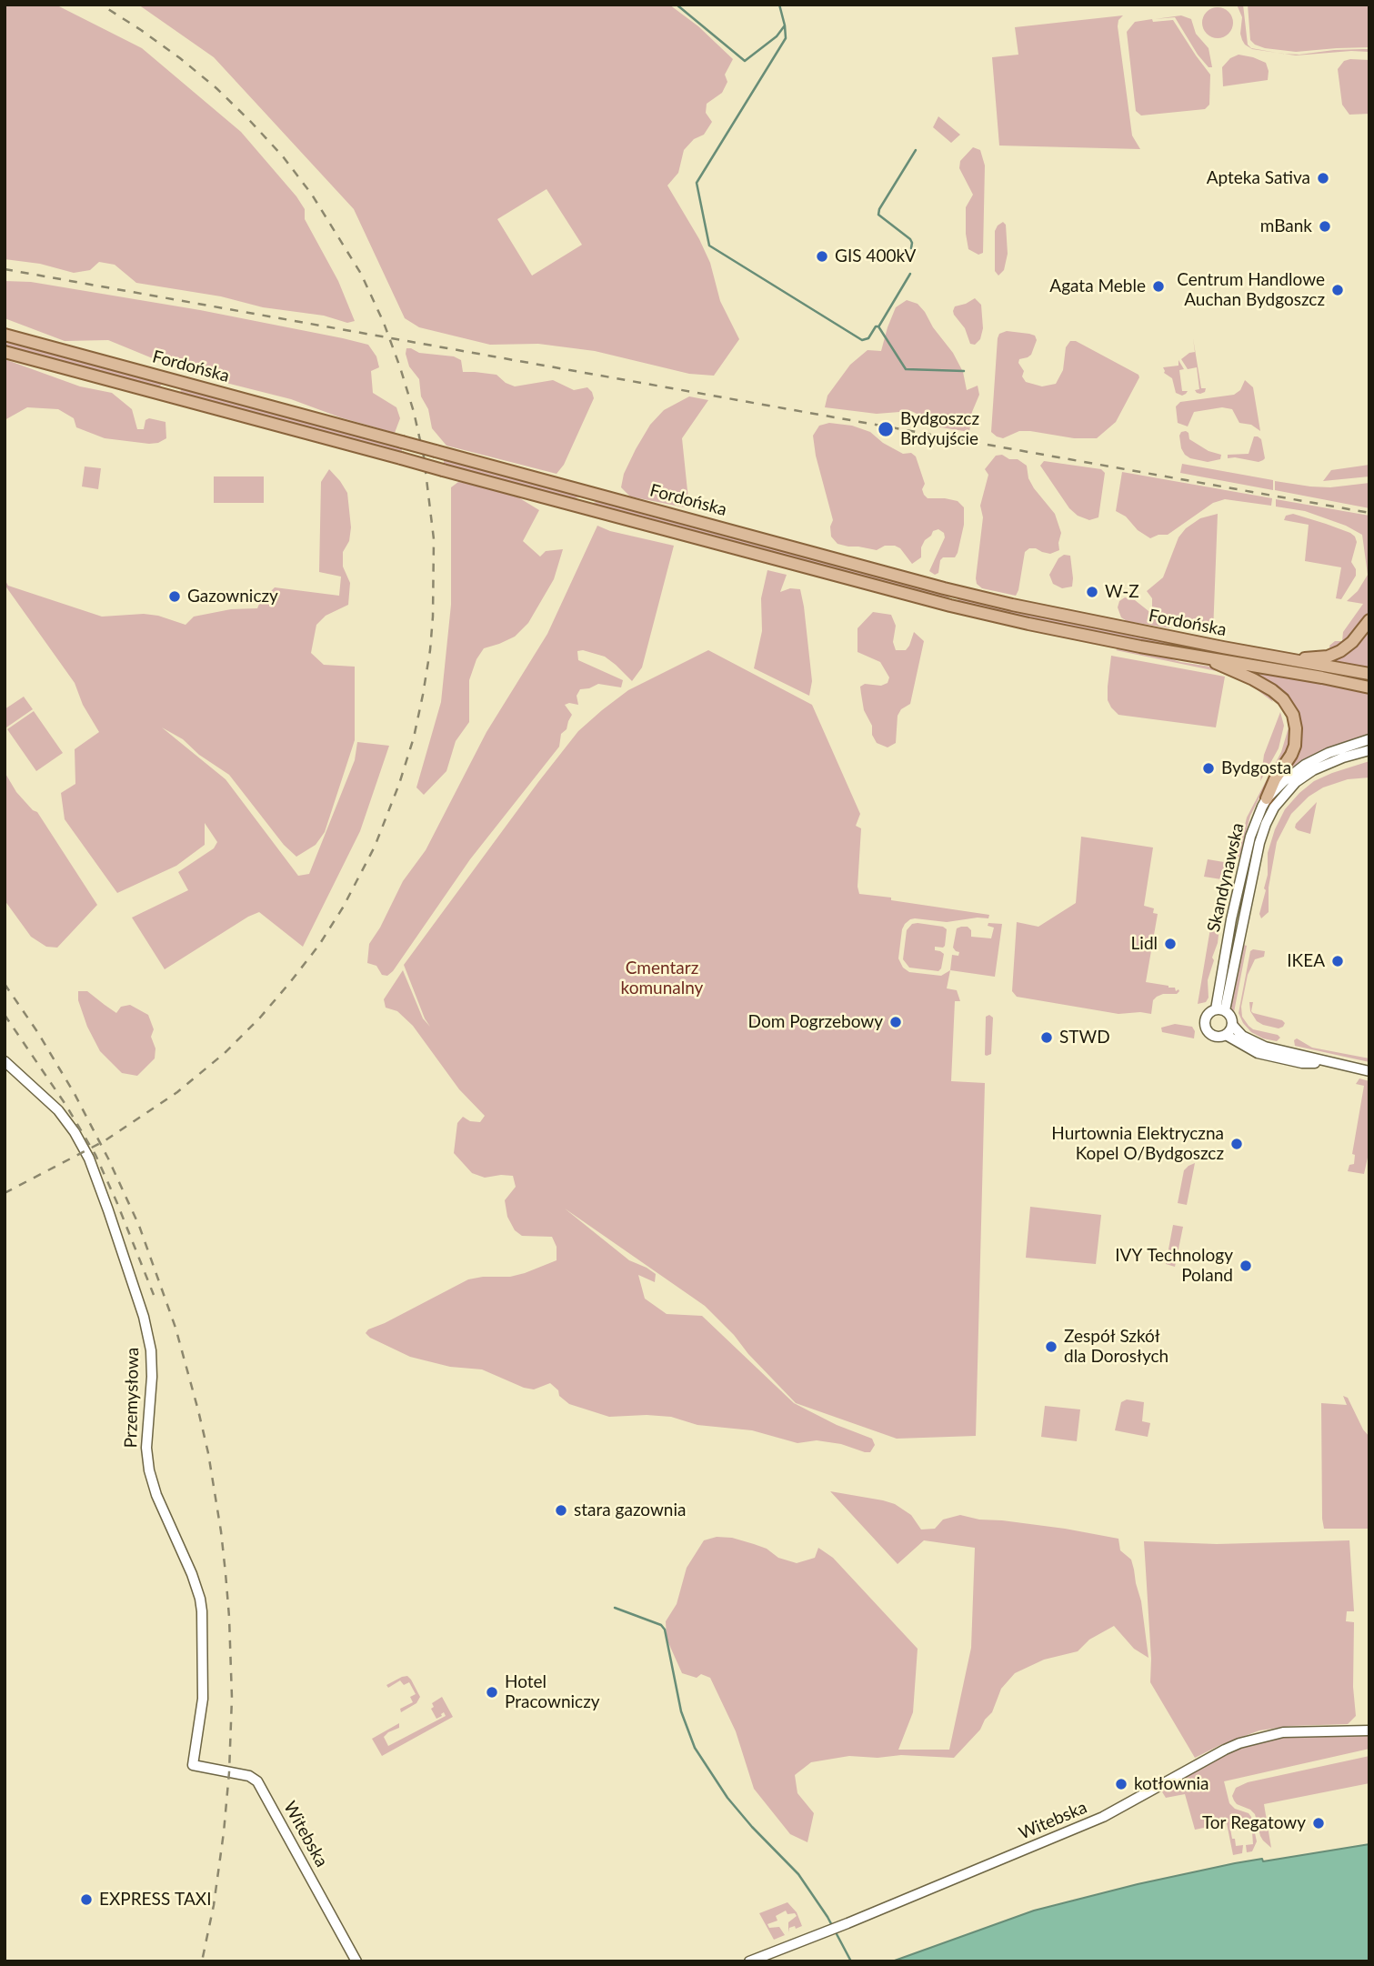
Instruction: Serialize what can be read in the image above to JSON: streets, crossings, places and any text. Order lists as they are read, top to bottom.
{
  "streets": {
    "main road": ["Fordońska"],
    "street": ["Skandynawska", "Przemysłowa", "Witebska"]
  },
  "crossings": [
    ["Przemysłowa", "Witebska"]
  ],
  "parks": ["Cmentarz komunalny"],
  "places": [
    "Apteka Sativa",
    "mBank",
    "GIS 400kV",
    "Agata Meble",
    "Centrum Handlowe Auchan Bydgoszcz",
    "Bydgoszcz Brdyujście",
    "W-Z",
    "Gazowniczy",
    "Bydgosta",
    "Lidl",
    "IKEA",
    "Dom Pogrzebowy",
    "STWD",
    "Hurtownia Elektryczna Kopel O/Bydgoszcz",
    "IVY Technology Poland",
    "Zespół Szkół dla Dorosłych",
    "stara gazownia",
    "Hotel Pracowniczy",
    "kotłownia",
    "Tor Regatowy",
    "EXPRESS TAXI"
  ]
}
